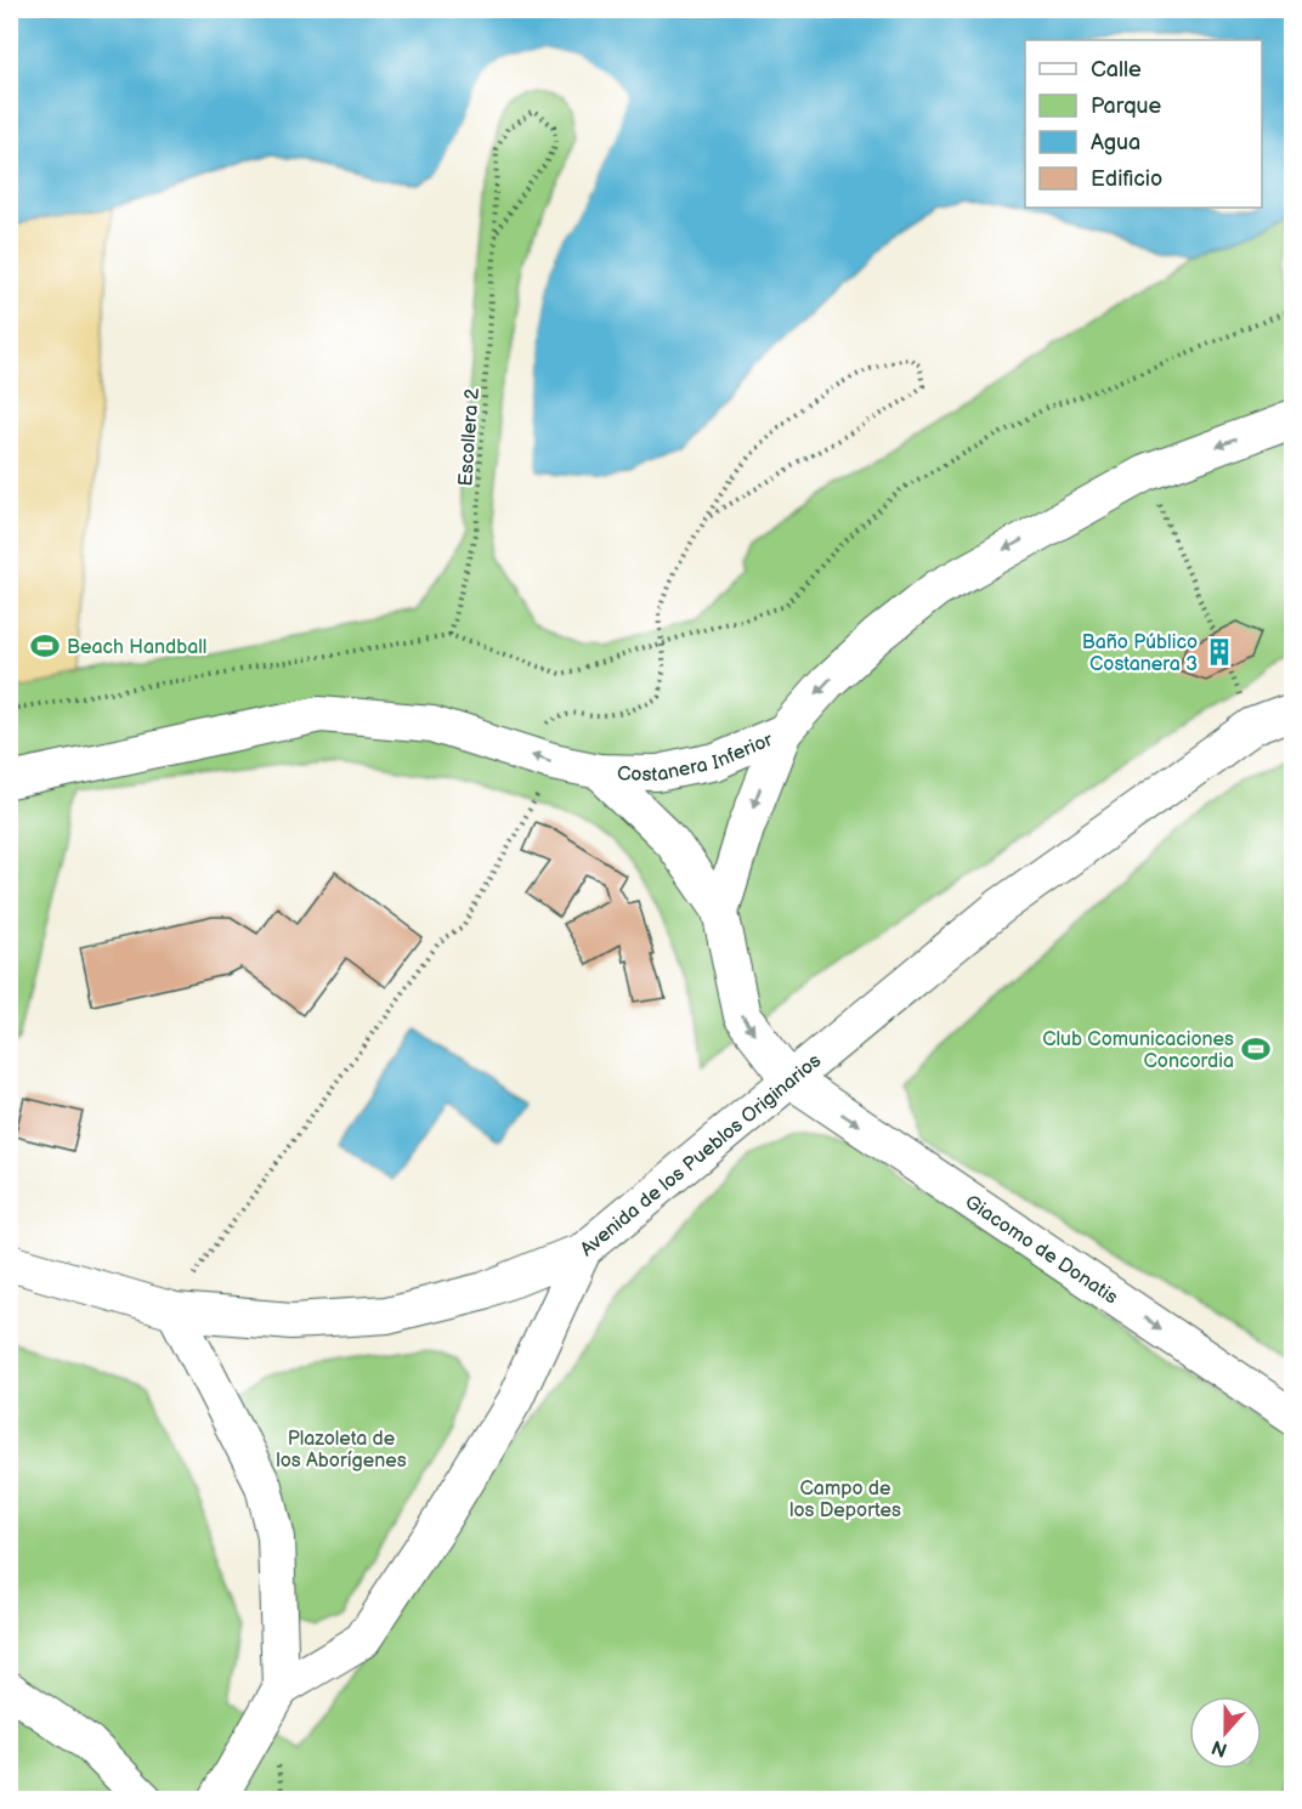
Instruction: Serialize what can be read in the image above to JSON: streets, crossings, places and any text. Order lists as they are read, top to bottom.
{
  "streets": {
    "street": ["Costanera Inferior", "Avenida de los Pueblos Originarios", "Giacomo de Donatis"],
    "path": ["Escollera 2"]
  },
  "crossings": [
    ["Avenida de los Pueblos Originarios", "Giacomo de Donatis"]
  ],
  "one_way": ["Costanera Inferior", "Giacomo de Donatis"],
  "parks": ["Plazoleta de los Aborígenes", "Campo de los Deportes"],
  "places": {
    "sports": ["Beach Handball", "Club Comunicaciones Concordia"],
    "building": ["Baño Público Costanera 3"]
  },
  "legend": [
    "Calle",
    "Parque",
    "Agua",
    "Edificio"
  ],
  "north": "bottom"
}
